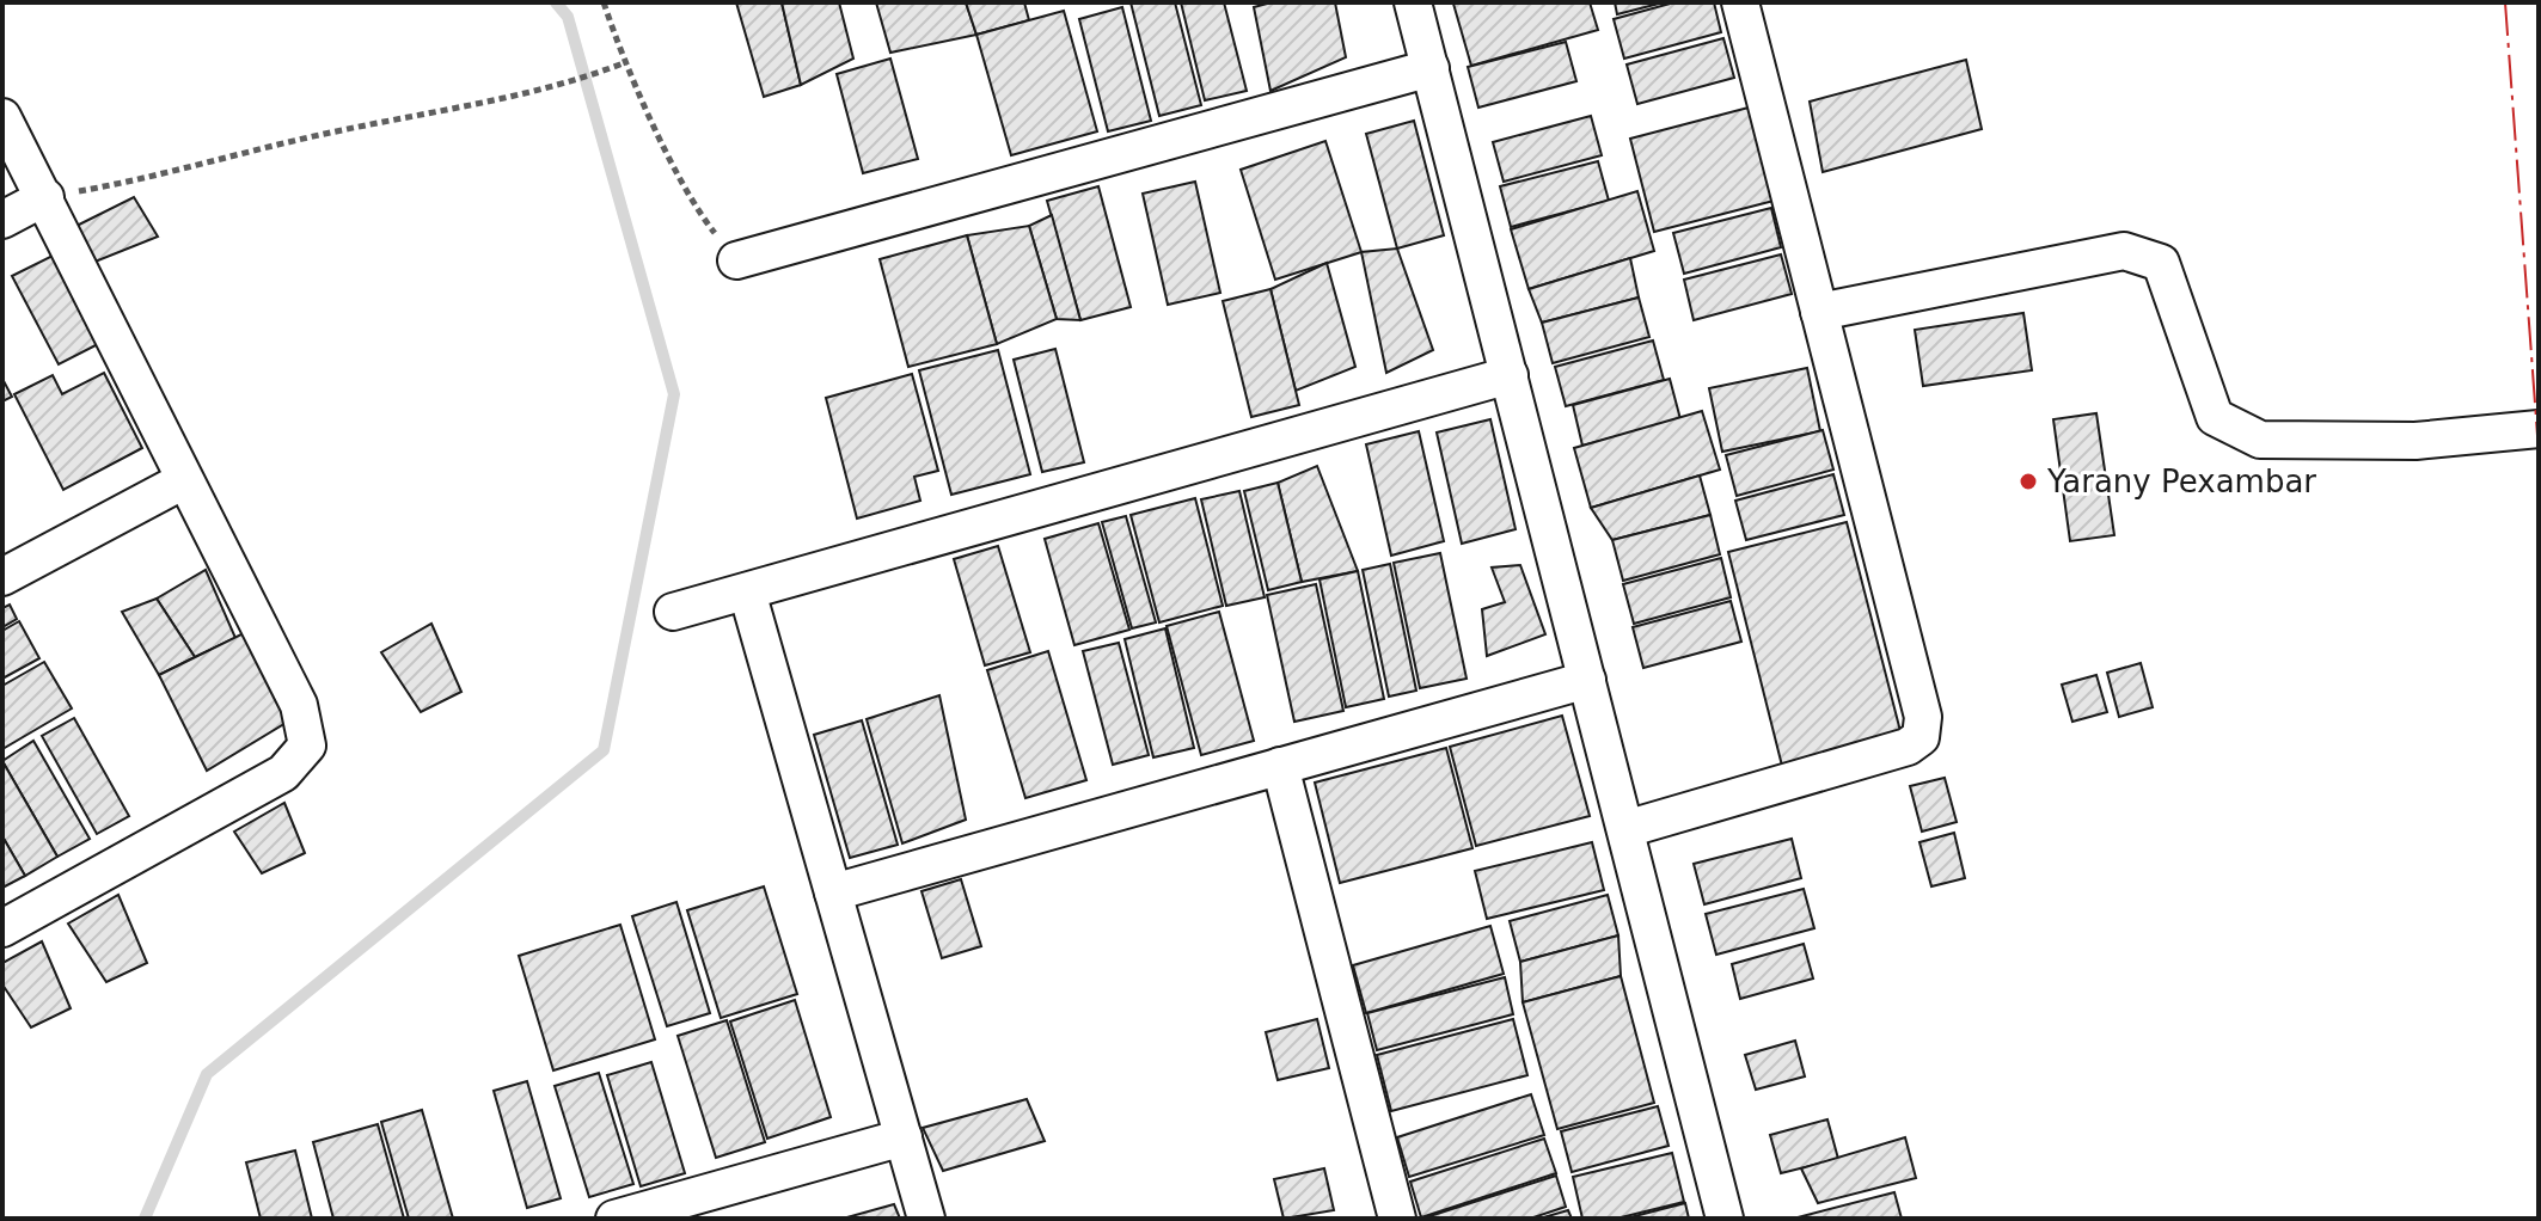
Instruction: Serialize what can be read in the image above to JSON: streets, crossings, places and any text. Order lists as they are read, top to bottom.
{
  "places": ["Yarany Pexambar"]
}
